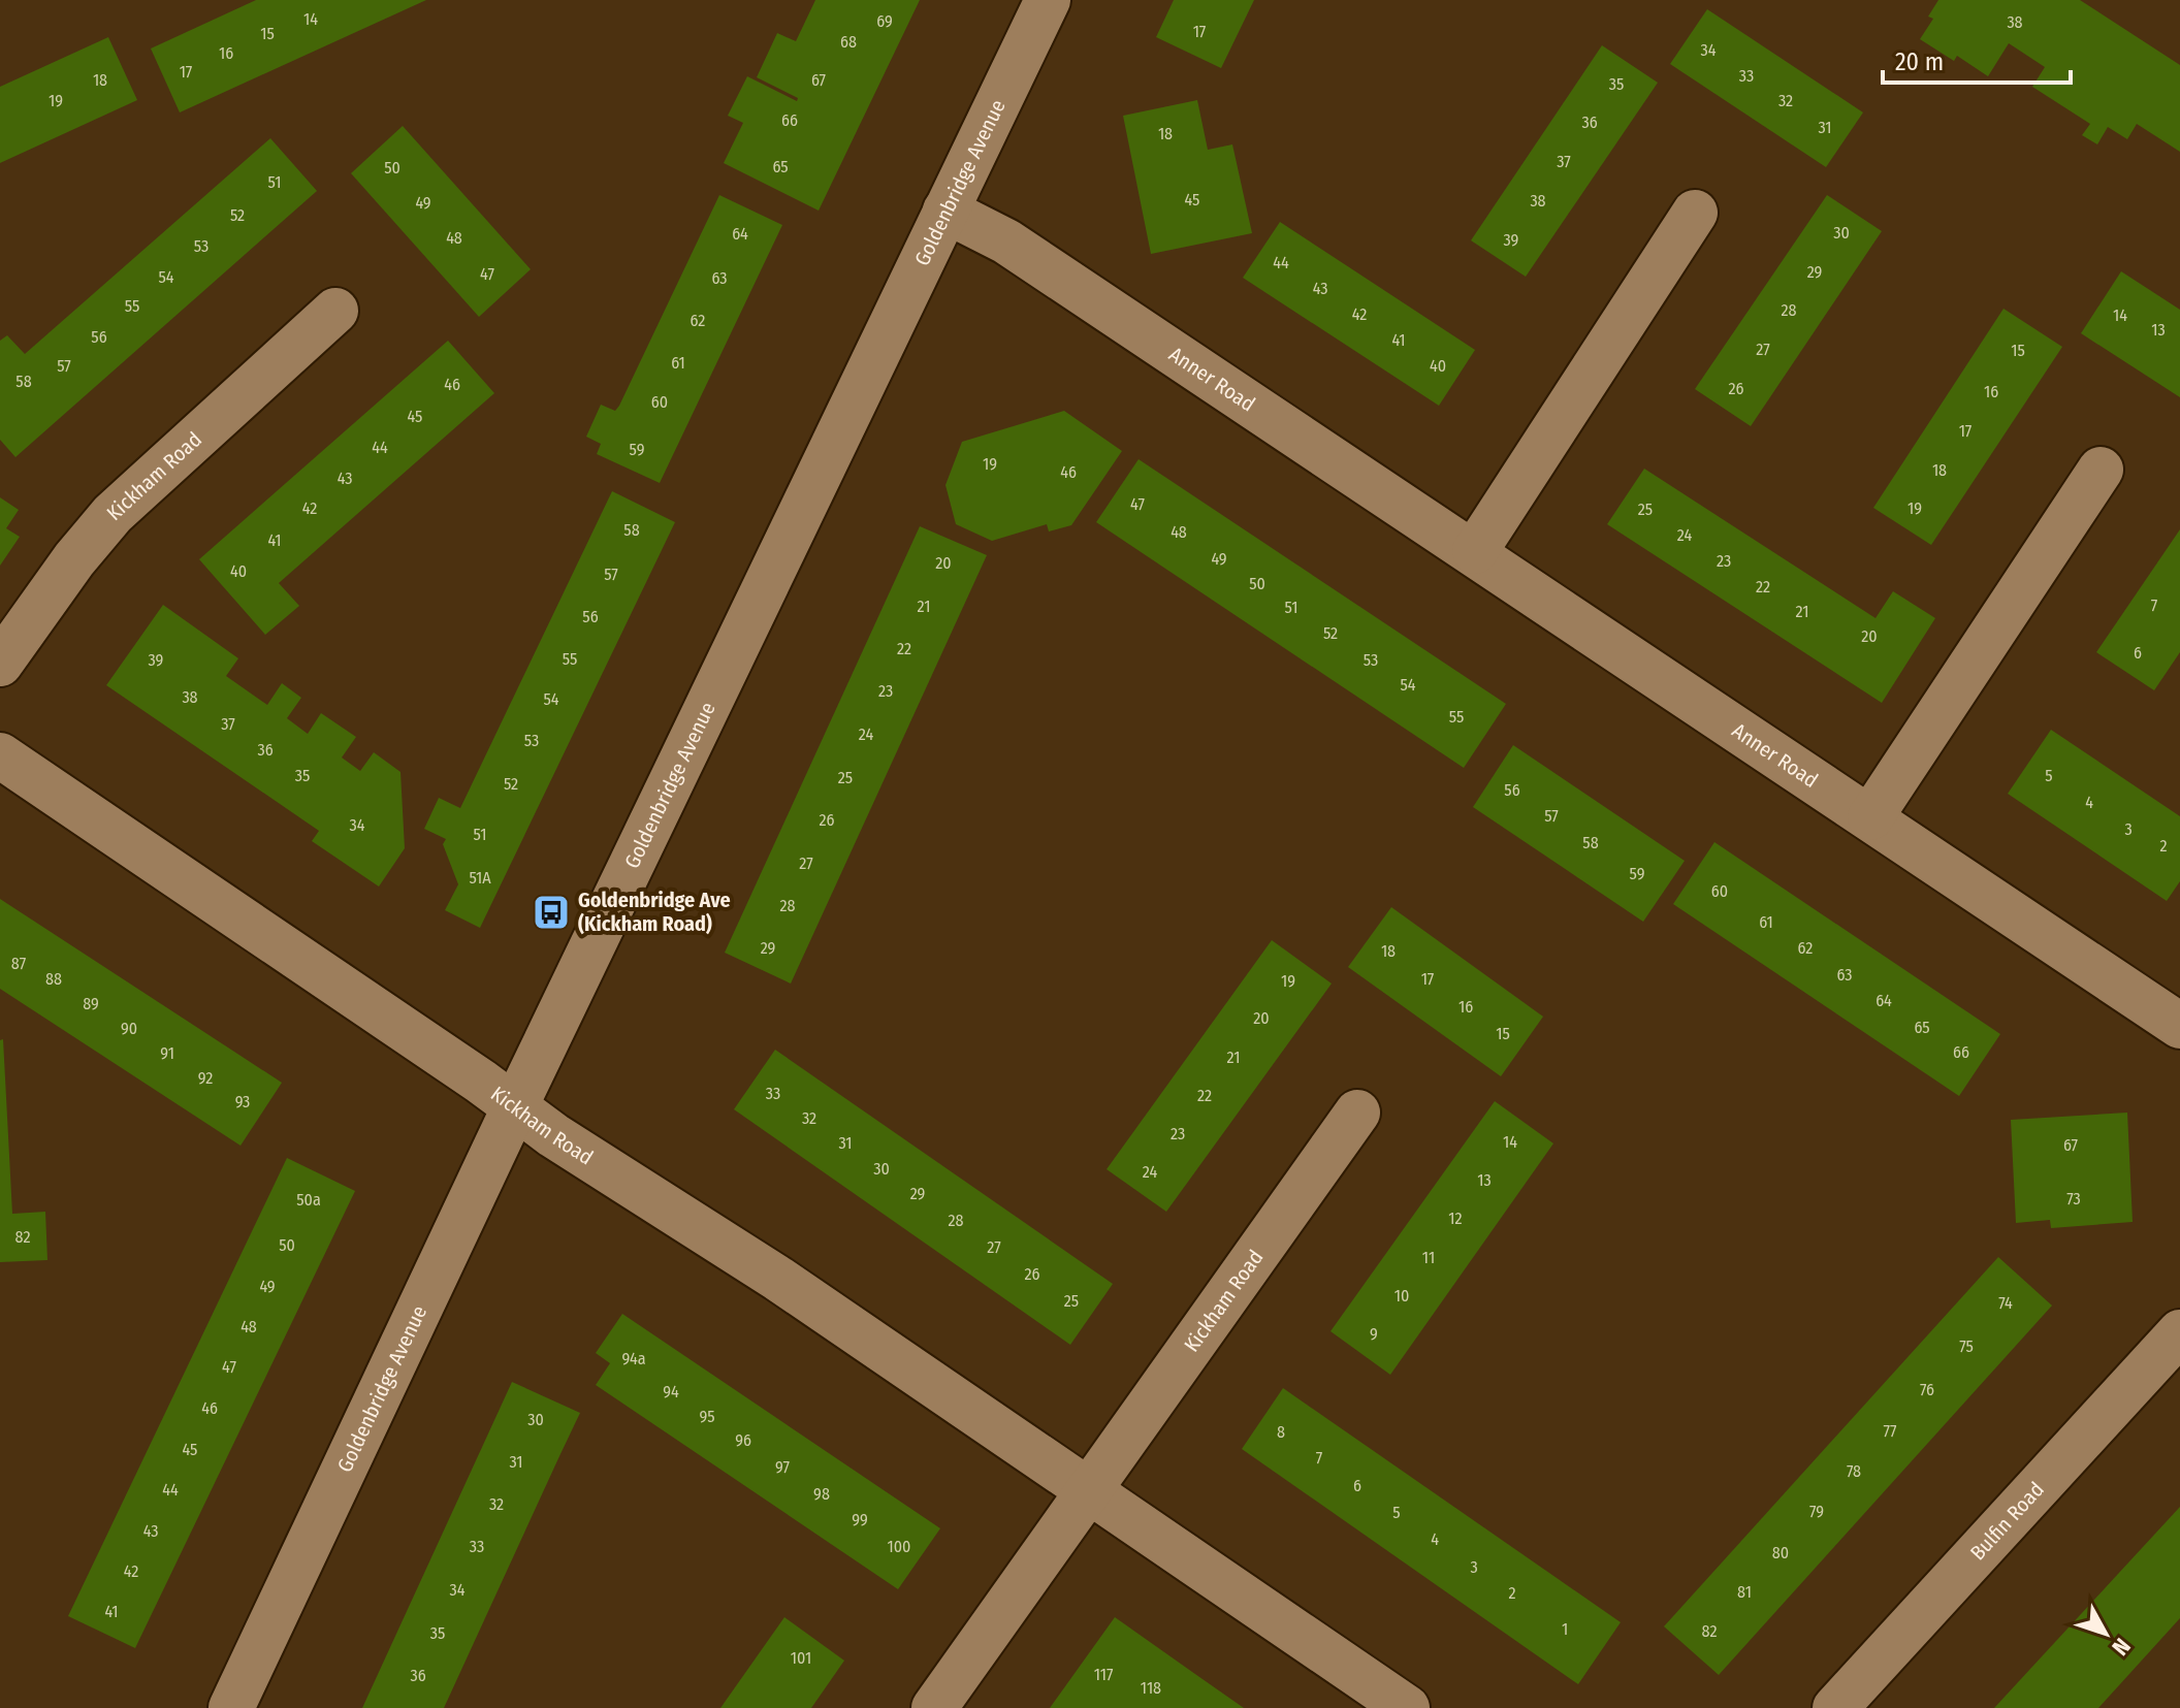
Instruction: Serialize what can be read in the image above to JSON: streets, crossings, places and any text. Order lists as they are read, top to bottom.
{
  "streets": {
    "street": [
      "Goldenbridge Avenue",
      "Anner Road",
      "Kickham Road",
      "Bulfin Road"
    ]
  },
  "crossings": [
    ["Goldenbridge Avenue", "Anner Road"],
    ["Goldenbridge Avenue", "Kickham Road"]
  ],
  "places": {
    "bus stop": ["Goldenbridge Ave (Kickham Road)"]
  },
  "house_numbers": [
    "14",
    "69",
    "38",
    "17",
    "15",
    "68",
    "34",
    "16",
    "17",
    "33",
    "18",
    "67",
    "35",
    "19",
    "32",
    "66",
    "36",
    "31",
    "18",
    "37",
    "65",
    "50",
    "51",
    "45",
    "38",
    "49",
    "52",
    "30",
    "64",
    "48",
    "39",
    "53",
    "44",
    "29",
    "47",
    "54",
    "63",
    "43",
    "55",
    "28",
    "42",
    "14",
    "62",
    "13",
    "56",
    "41",
    "27",
    "15",
    "61",
    "57",
    "40",
    "58",
    "46",
    "26",
    "16",
    "60",
    "45",
    "17",
    "44",
    "59",
    "19",
    "18",
    "46",
    "43",
    "47",
    "42",
    "19",
    "25",
    "58",
    "48",
    "24",
    "41",
    "49",
    "23",
    "20",
    "40",
    "57",
    "50",
    "22",
    "7",
    "21",
    "51",
    "21",
    "56",
    "52",
    "20",
    "22",
    "6",
    "55",
    "39",
    "53",
    "54",
    "23",
    "38",
    "54",
    "55",
    "37",
    "24",
    "53",
    "36",
    "35",
    "5",
    "25",
    "52",
    "56",
    "4",
    "57",
    "26",
    "34",
    "3",
    "51",
    "58",
    "2",
    "27",
    "59",
    "51A",
    "60",
    "28",
    "61",
    "29",
    "62",
    "18",
    "87",
    "63",
    "88",
    "17",
    "19",
    "64",
    "89",
    "16",
    "20",
    "65",
    "90",
    "15",
    "66",
    "91",
    "21",
    "92",
    "33",
    "22",
    "93",
    "32",
    "23",
    "14",
    "31",
    "67",
    "30",
    "24",
    "13",
    "29",
    "73",
    "50a",
    "12",
    "28",
    "82",
    "50",
    "27",
    "11",
    "26",
    "49",
    "10",
    "25",
    "74",
    "48",
    "9",
    "75",
    "94a",
    "47",
    "76",
    "94",
    "46",
    "95",
    "30",
    "77",
    "8",
    "96",
    "45",
    "7",
    "31",
    "97",
    "78",
    "6",
    "44",
    "98",
    "32",
    "79",
    "5",
    "99",
    "43",
    "4",
    "33",
    "100",
    "80",
    "3",
    "42",
    "34",
    "81",
    "2",
    "41",
    "1",
    "82",
    "35",
    "101",
    "117",
    "36",
    "118"
  ],
  "scale_bar": "20 m",
  "north": "bottom right"
}
